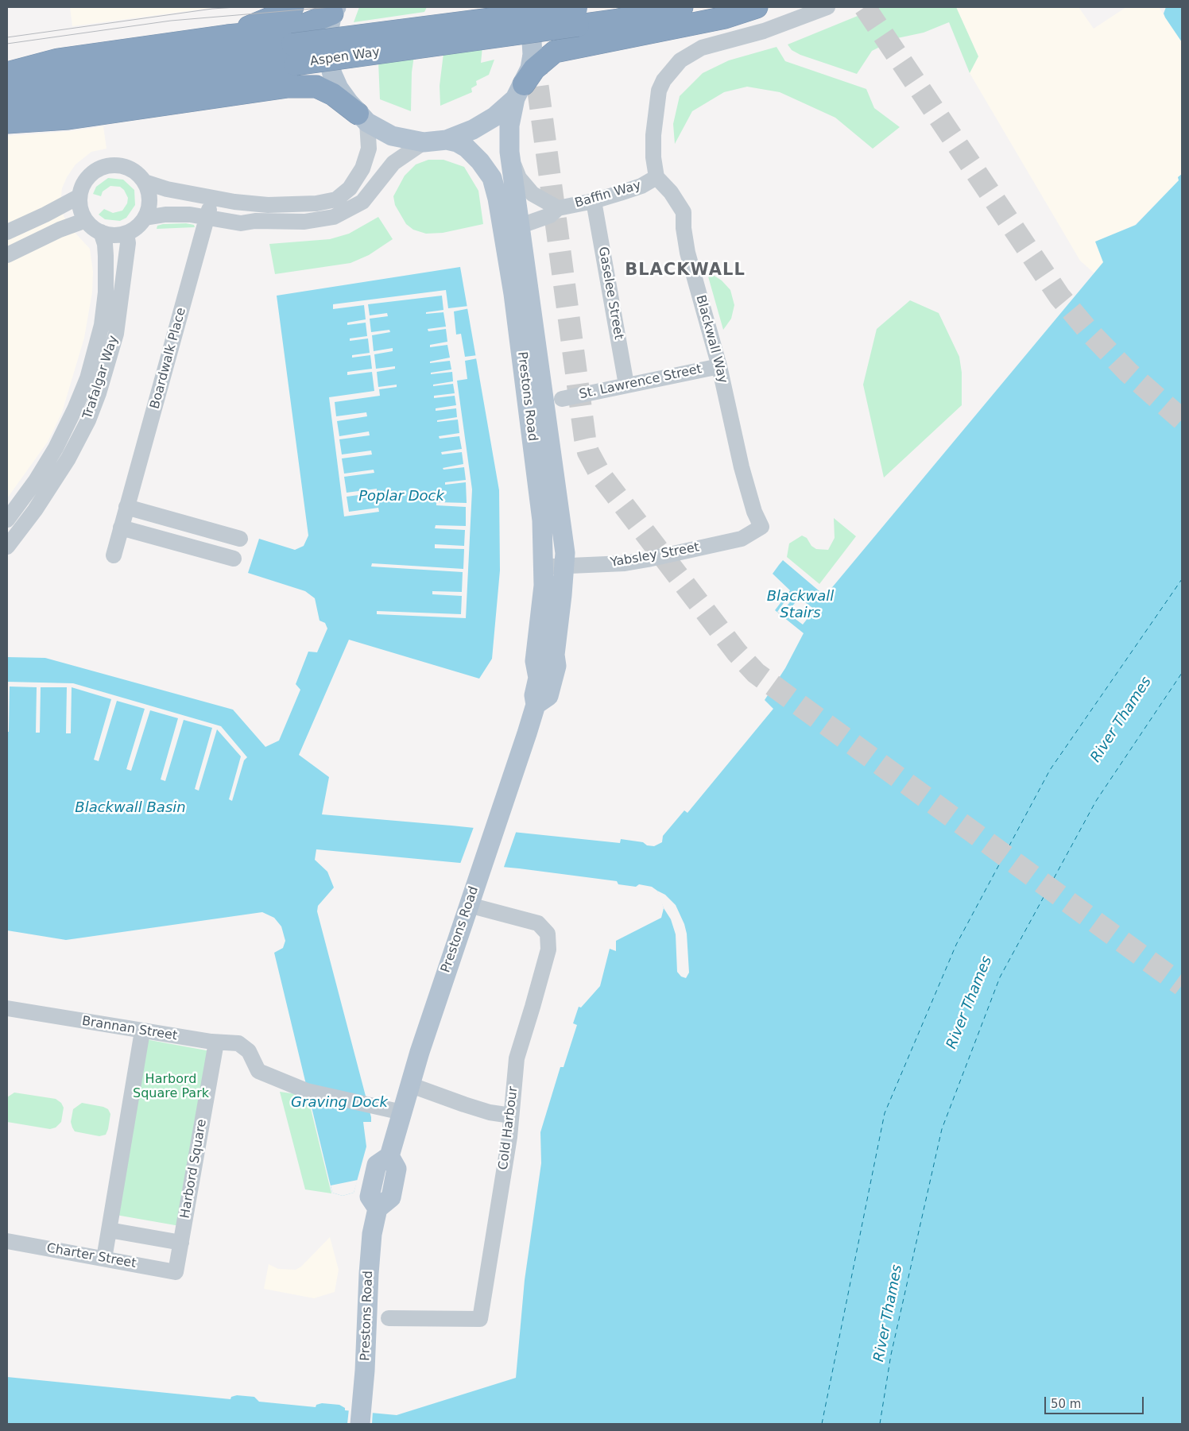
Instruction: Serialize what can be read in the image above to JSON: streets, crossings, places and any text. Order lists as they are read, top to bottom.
{
  "streets": {
    "highway": ["Aspen Way"],
    "main road": ["Prestons Road"],
    "street": [
      "Baffin Way",
      "Gaselee Street",
      "Blackwall Way",
      "Boardwalk Place",
      "Trafalgar Way",
      "St. Lawrence Street",
      "Yabsley Street",
      "Brannan Street",
      "Cold Harbour",
      "Harbord Square",
      "Charter Street"
    ]
  },
  "crossings": [
    ["Baffin Way", "Gaselee Street"],
    ["Baffin Way", "Blackwall Way"],
    ["Baffin Way", "Prestons Road"],
    ["Gaselee Street", "St. Lawrence Street"],
    ["Blackwall Way", "St. Lawrence Street"],
    ["Blackwall Way", "Yabsley Street"],
    ["Prestons Road", "Yabsley Street"],
    ["Prestons Road", "Brannan Street"],
    ["Prestons Road", "Cold Harbour"],
    ["Brannan Street", "Harbord Square"],
    ["Harbord Square", "Charter Street"]
  ],
  "districts": ["BLACKWALL"],
  "water": [
    "Poplar Dock",
    "Blackwall Stairs",
    "River Thames",
    "Blackwall Basin",
    "Graving Dock"
  ],
  "parks": ["Harbord Square Park"],
  "scale_bar": "50 m"
}
